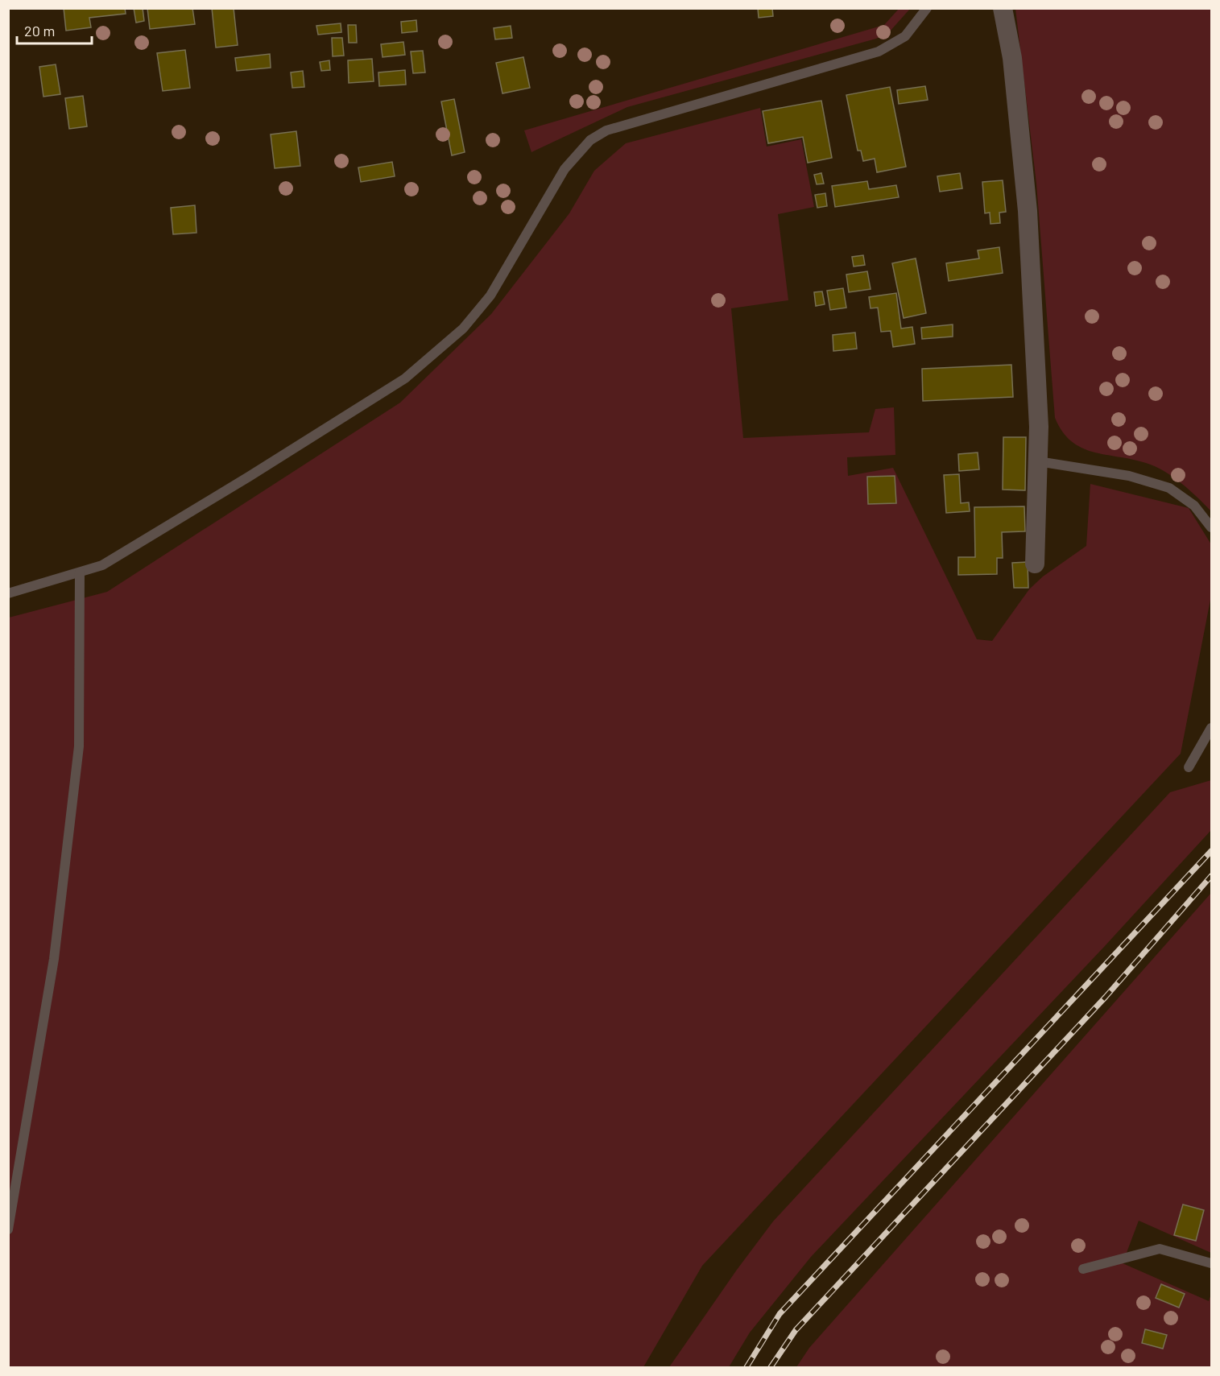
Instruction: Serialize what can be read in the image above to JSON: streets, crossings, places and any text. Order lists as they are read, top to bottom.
{
  "scale_bar": "20 m"
}
